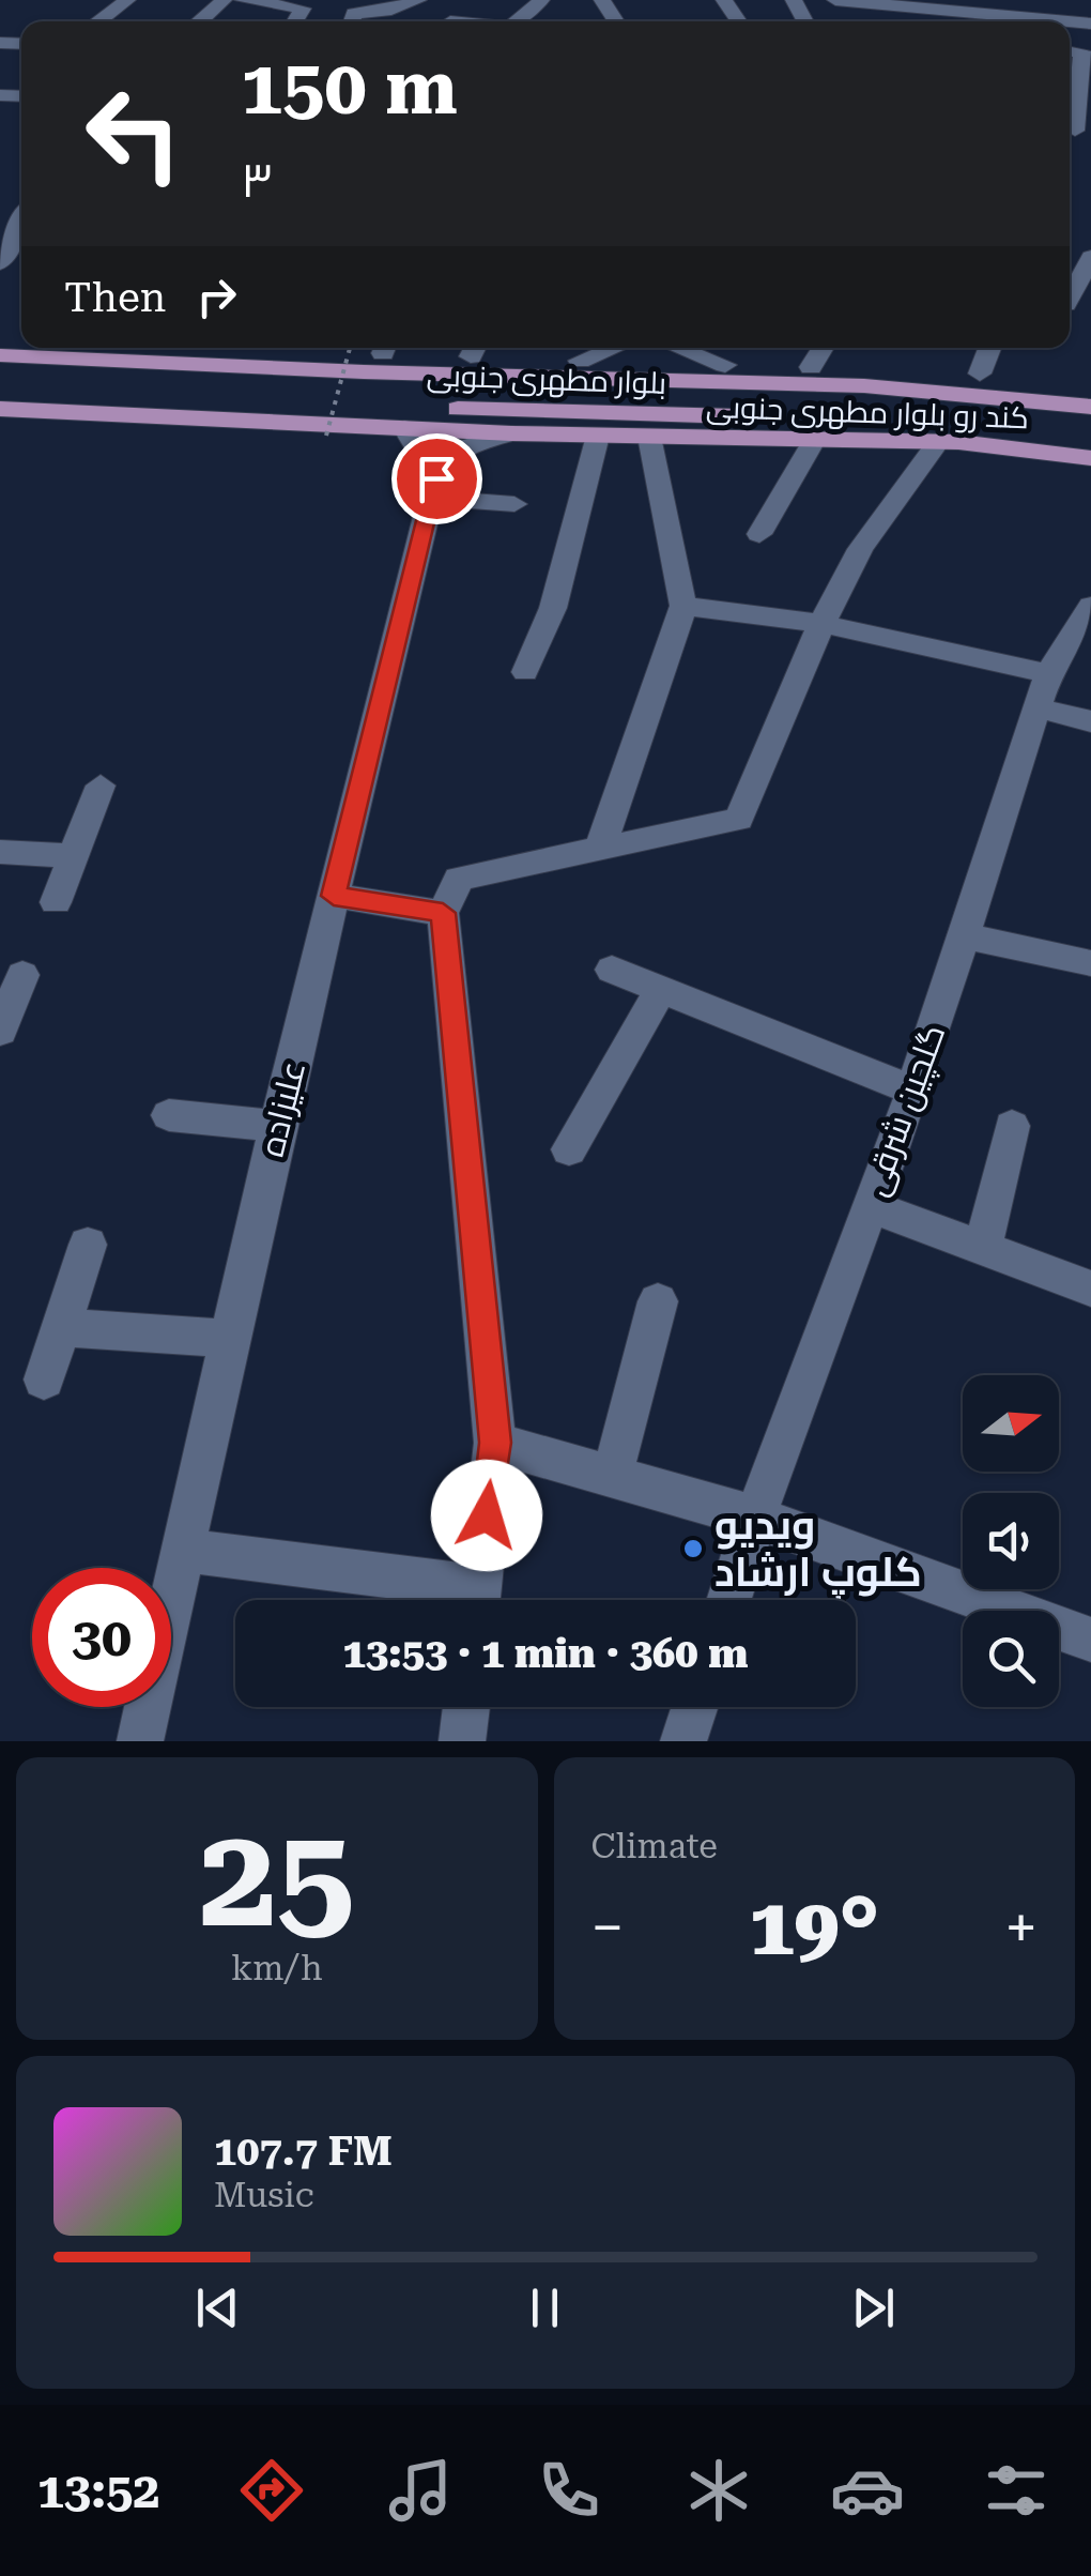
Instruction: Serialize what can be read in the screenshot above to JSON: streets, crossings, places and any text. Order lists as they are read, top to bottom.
{
  "streets": {
    "main road": ["بلوار مطهری جنوبی", "کند رو بلوار مطهری جنوبی"],
    "street": ["علیزاده", "گلچین شرقی"]
  },
  "crossings": [
    ["بلوار مطهری جنوبی", "کند رو بلوار مطهری جنوبی"]
  ],
  "places": ["ویدیو کلوپ ارشاد"],
  "north": "right",
  "page": {
    "turn": ["150 m", "۳"],
    "then": "Then",
    "limit": "30",
    "trip": "13:53 · 1 min · 360 m",
    "tile": [
      ["25", "km/h"],
      "Climate"
    ],
    "heat": ["−", "19°", "+"],
    "song": ["107.7 FM", "Music"],
    "tabs": "13:52"
  }
}
